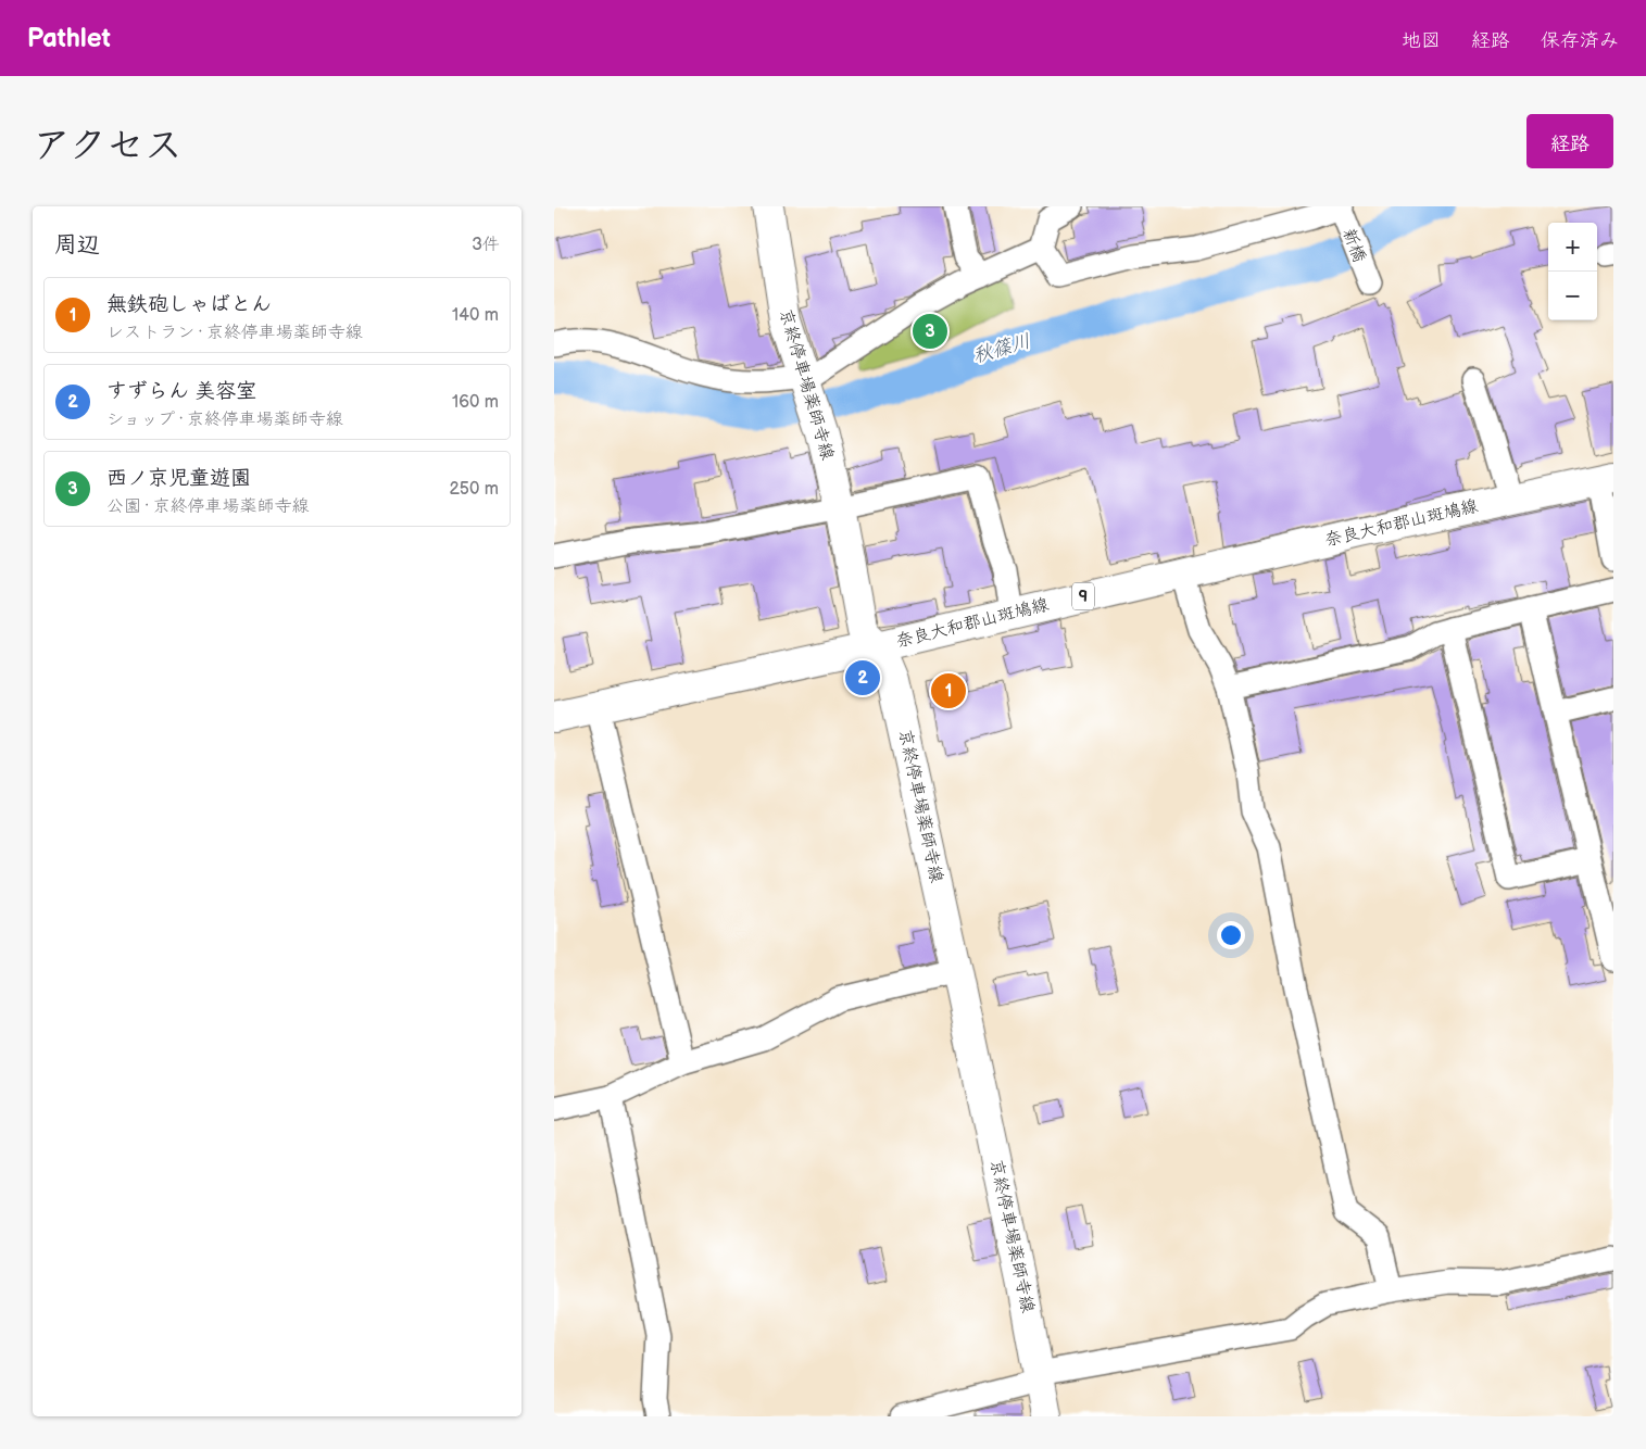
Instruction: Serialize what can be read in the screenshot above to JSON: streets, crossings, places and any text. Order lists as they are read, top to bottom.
{
  "streets": {
    "main road": ["京終停車場薬師寺線", "奈良大和郡山斑鳩線", "9"],
    "street": ["新橋"]
  },
  "crossings": [
    ["京終停車場薬師寺線", "奈良大和郡山斑鳩線"]
  ],
  "water": ["秋篠川"],
  "page": {
    "header": "Pathlet",
    "nav": ["地図", "経路", "保存済み"],
    "title": "アクセス",
    "buttons": "経路",
    "heading": ["周辺", "3件"],
    "map_buttons": ["+", "−"],
    "list": [
      {
        "mark": "1",
        "name": "無鉄砲しゃばとん",
        "note": "レストラン · 京終停車場薬師寺線",
        "value": "140 m"
      },
      {
        "mark": "2",
        "name": "すずらん 美容室",
        "note": "ショップ · 京終停車場薬師寺線",
        "value": "160 m"
      },
      {
        "mark": "3",
        "name": "西ノ京児童遊園",
        "note": "公園 · 京終停車場薬師寺線",
        "value": "250 m"
      }
    ],
    "pins": ["3", "2", "1"]
  }
}
